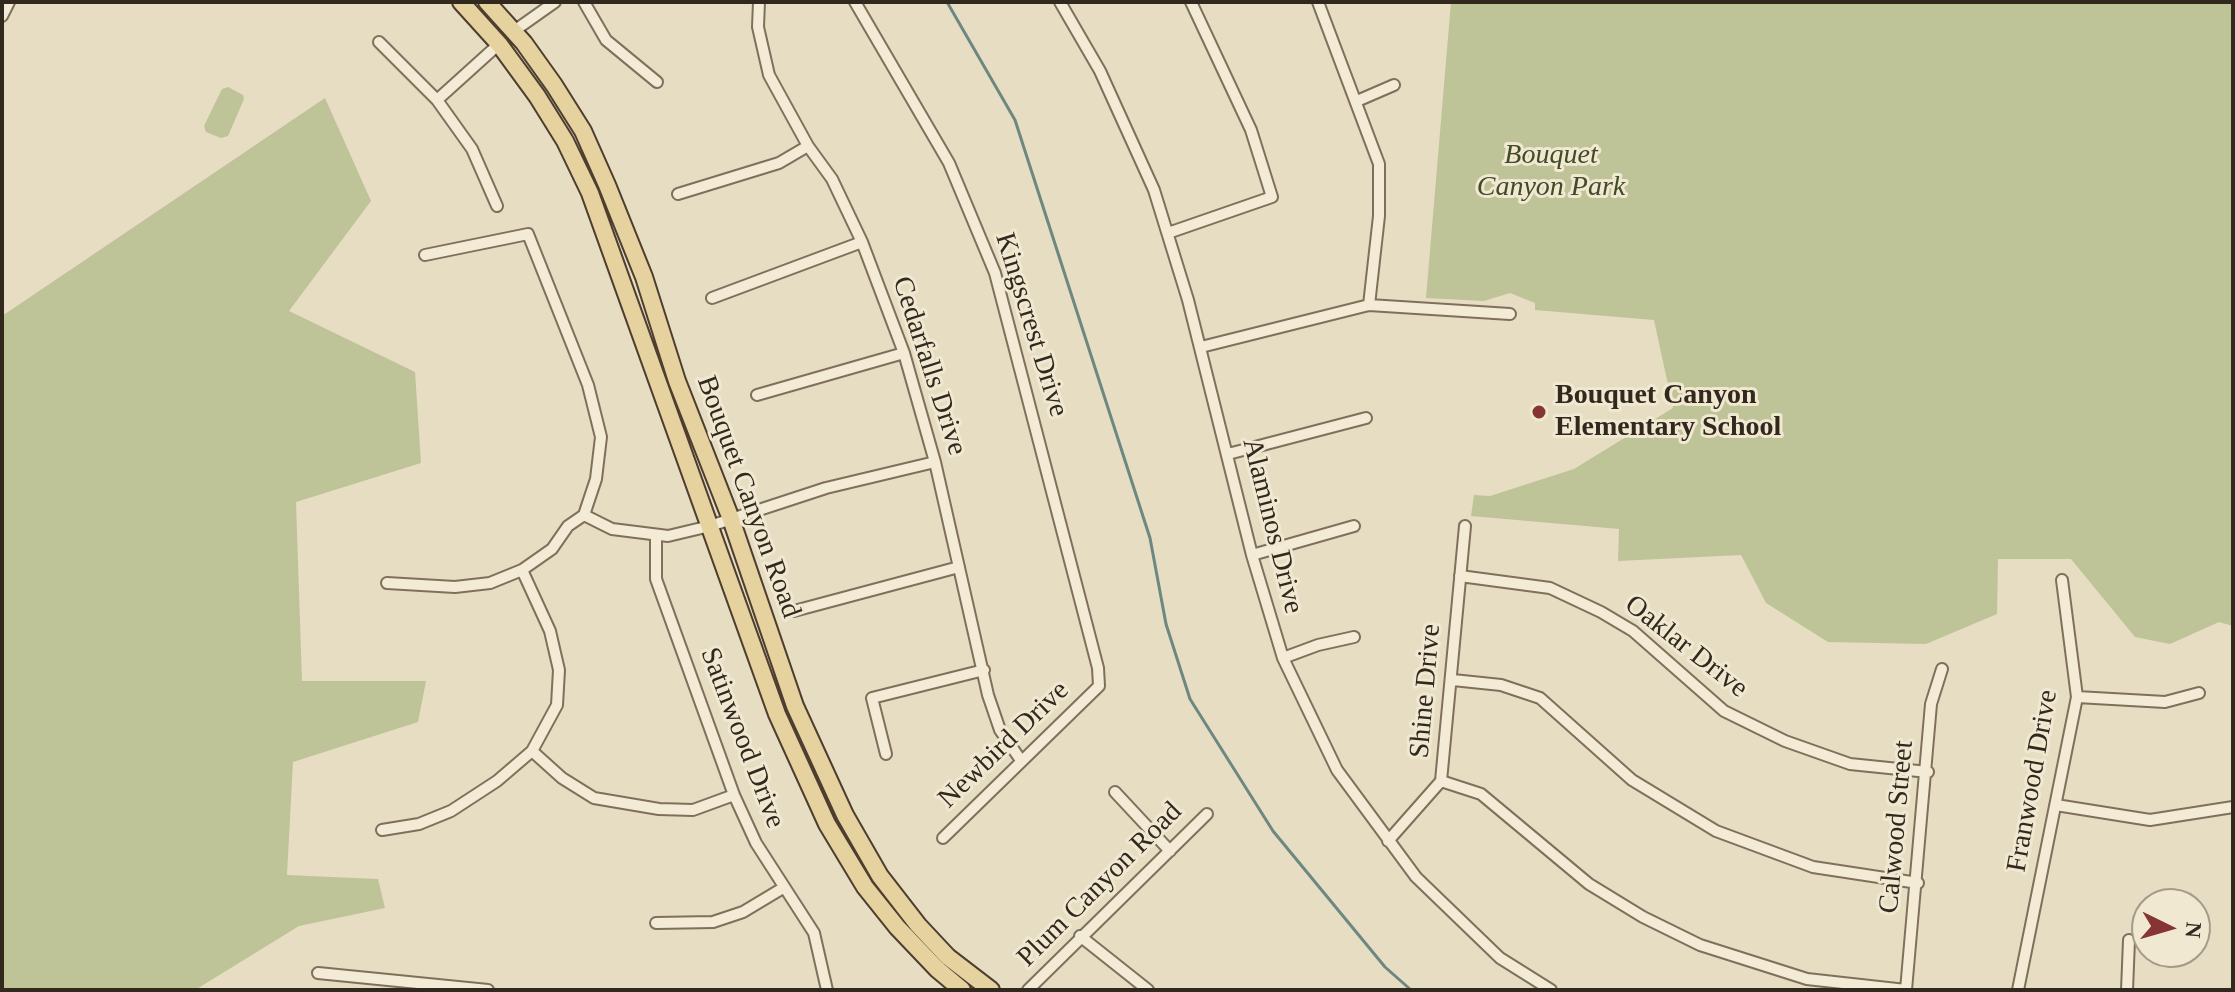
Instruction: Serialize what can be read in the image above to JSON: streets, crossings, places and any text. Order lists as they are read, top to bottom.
{
  "streets": {
    "main road": ["Bouquet Canyon Road"],
    "street": [
      "Kingscrest Drive",
      "Cedarfalls Drive",
      "Alaminos Drive",
      "Oaklar Drive",
      "Shine Drive",
      "Satinwood Drive",
      "Newbird Drive",
      "Franwood Drive",
      "Calwood Street",
      "Plum Canyon Road"
    ]
  },
  "crossings": [
    ["Kingscrest Drive", "Newbird Drive"],
    ["Cedarfalls Drive", "Newbird Drive"],
    ["Alaminos Drive", "Shine Drive"],
    ["Oaklar Drive", "Shine Drive"],
    ["Oaklar Drive", "Calwood Street"]
  ],
  "parks": ["Bouquet Canyon Park"],
  "places": ["Bouquet Canyon Elementary School"],
  "north": "right"
}
